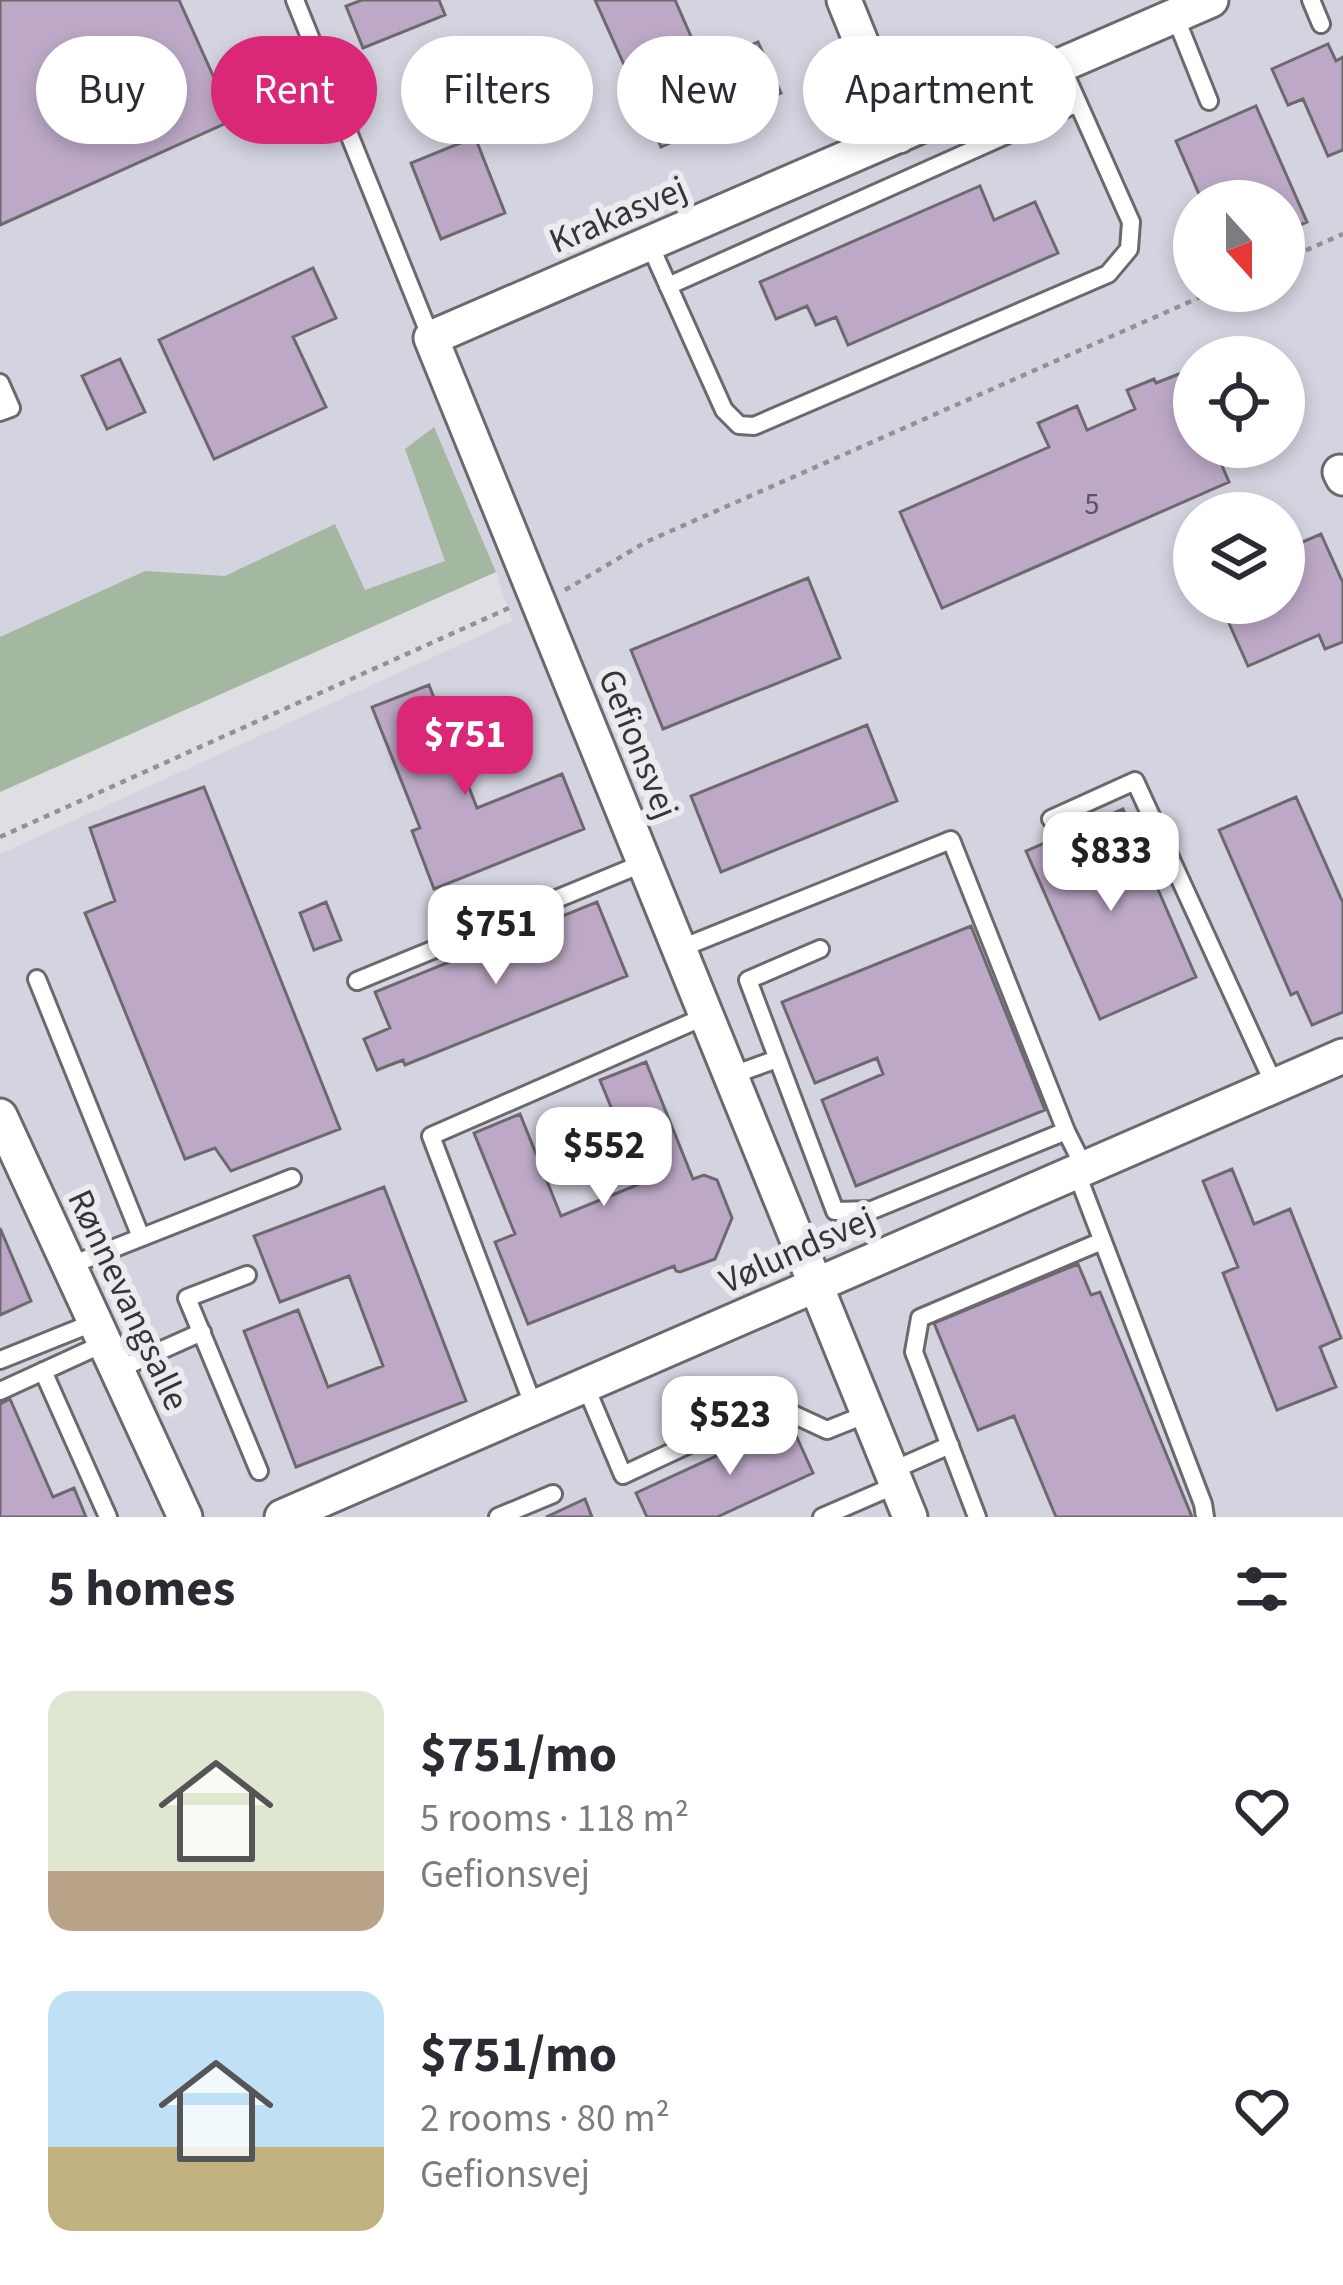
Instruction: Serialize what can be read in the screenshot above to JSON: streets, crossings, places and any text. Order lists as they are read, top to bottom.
{
  "streets": {
    "street": [
      "Krakasvej",
      "Gefionsvej",
      "Vølundsvej",
      "Rønnevangsalle"
    ]
  },
  "crossings": [
    ["Krakasvej", "Gefionsvej"],
    ["Gefionsvej", "Vølundsvej"]
  ],
  "house_numbers": ["5"],
  "north": "bottom",
  "page": {
    "chip": [
      "Buy",
      "Rent",
      "Filters",
      "New",
      "Apartment"
    ],
    "price": [
      "$751",
      "$833",
      "$751",
      "$552",
      "$523"
    ],
    "heading": "5 homes",
    "list": [
      {
        "name": "$751/mo",
        "note": "5 rooms · 118 m² · Gefionsvej"
      },
      {
        "name": "$751/mo",
        "note": "2 rooms · 80 m² · Gefionsvej"
      }
    ]
  }
}
